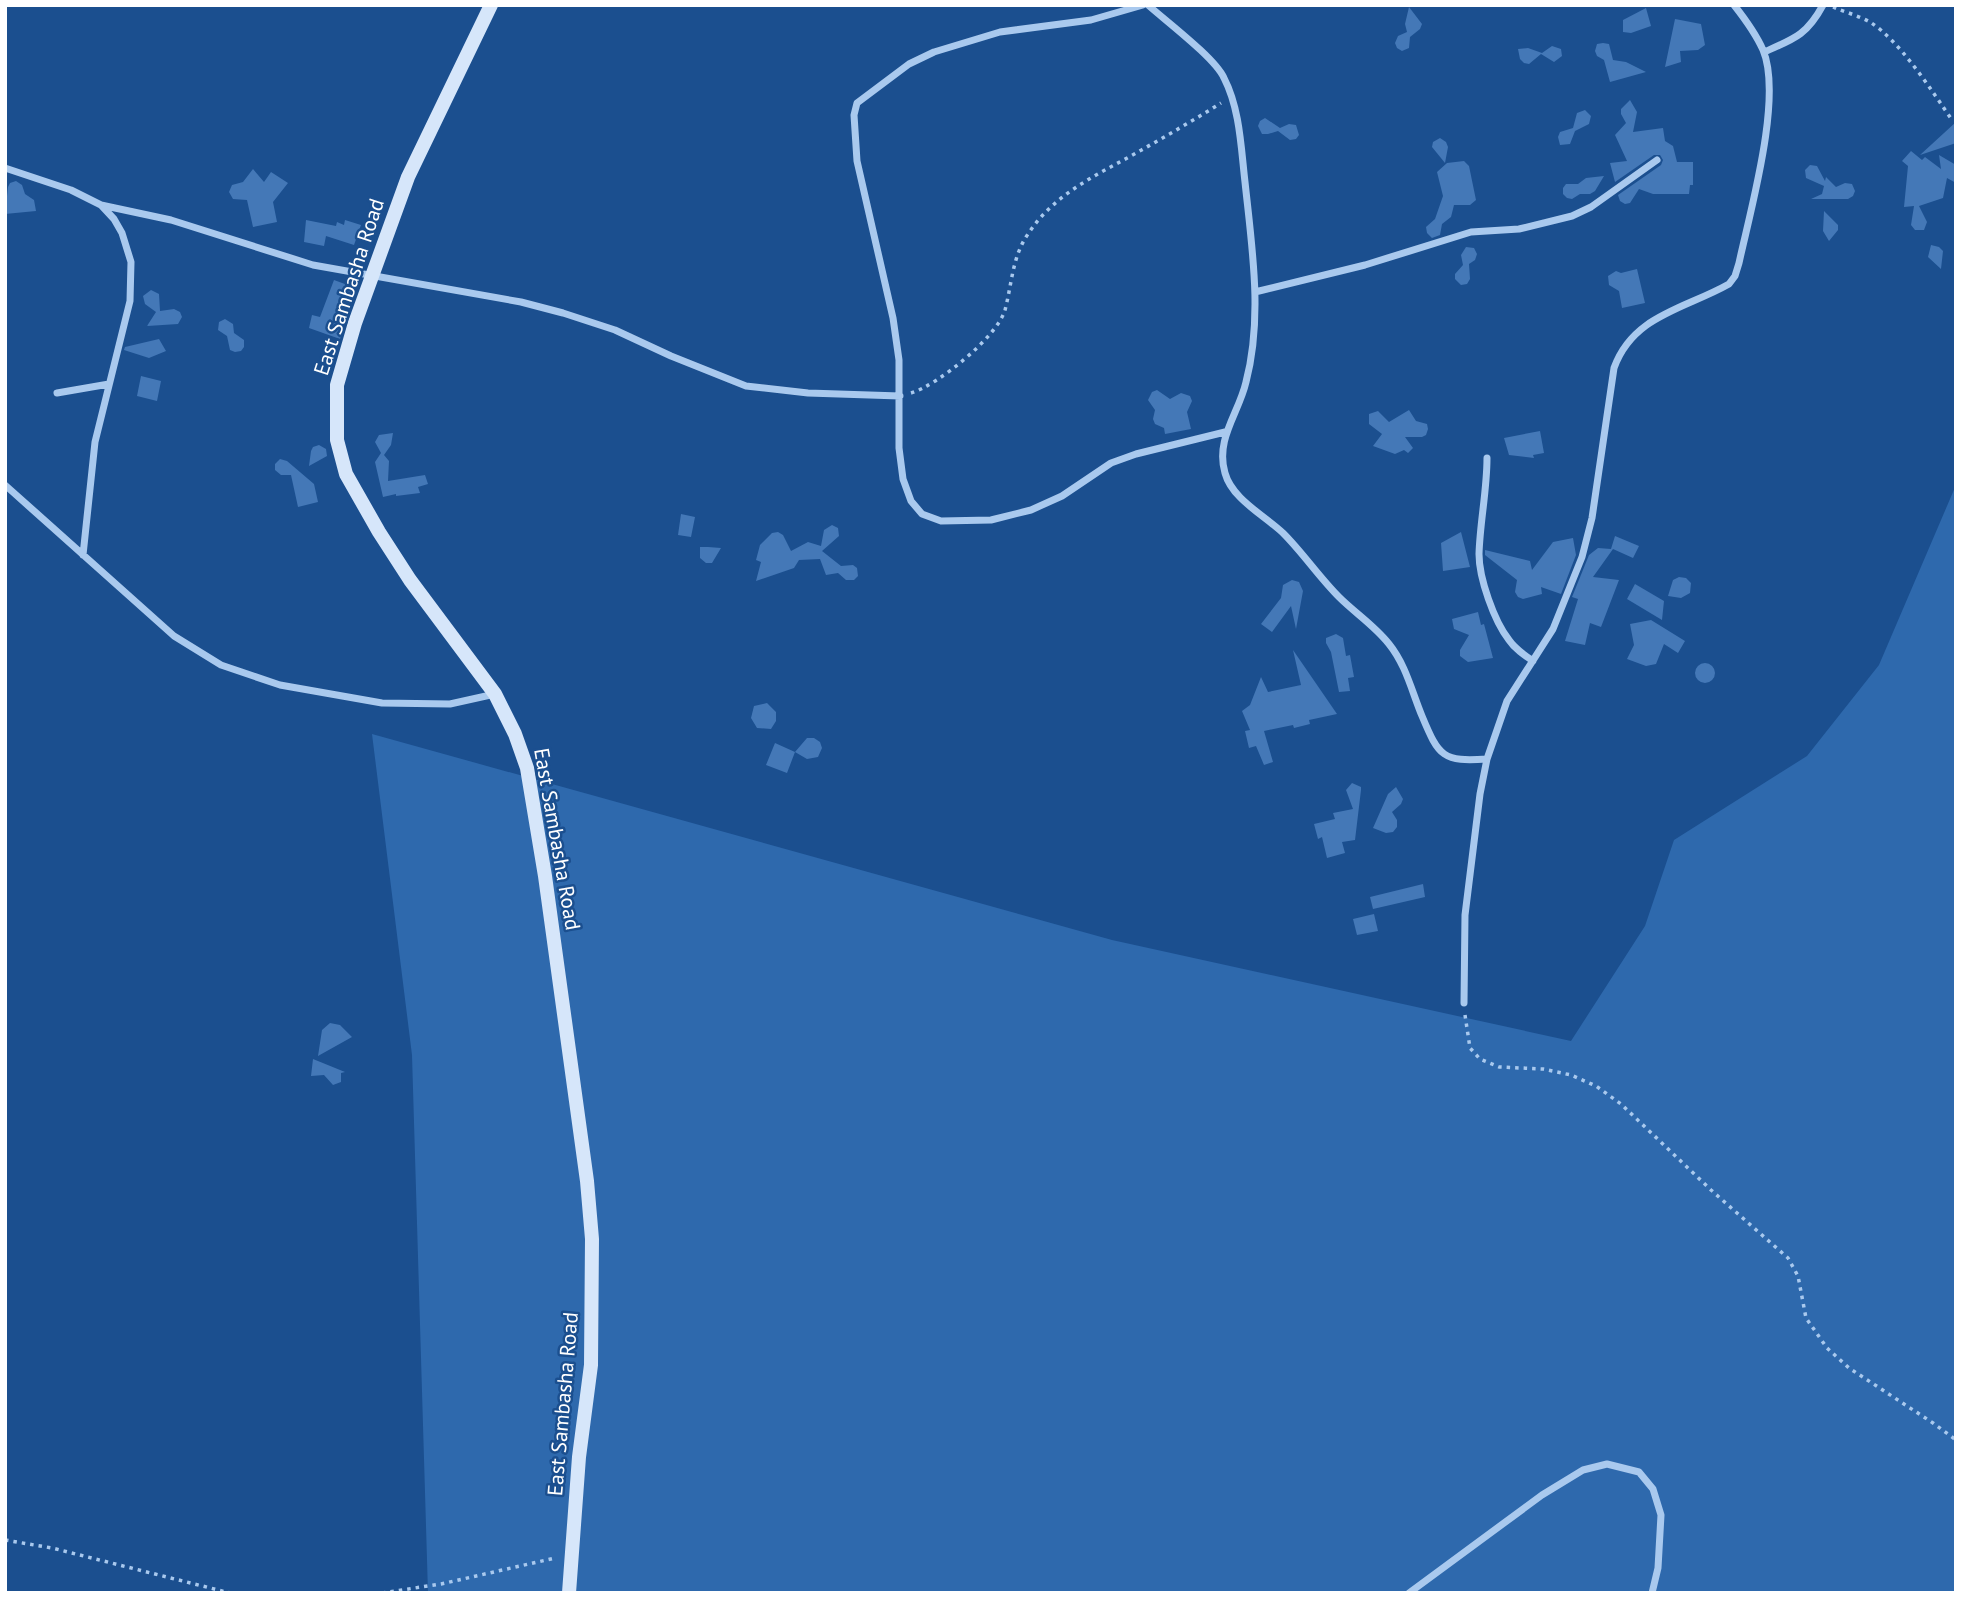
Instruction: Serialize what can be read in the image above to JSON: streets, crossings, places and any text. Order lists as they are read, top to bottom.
{
  "streets": {
    "street": ["East Sambasha Road"]
  }
}
